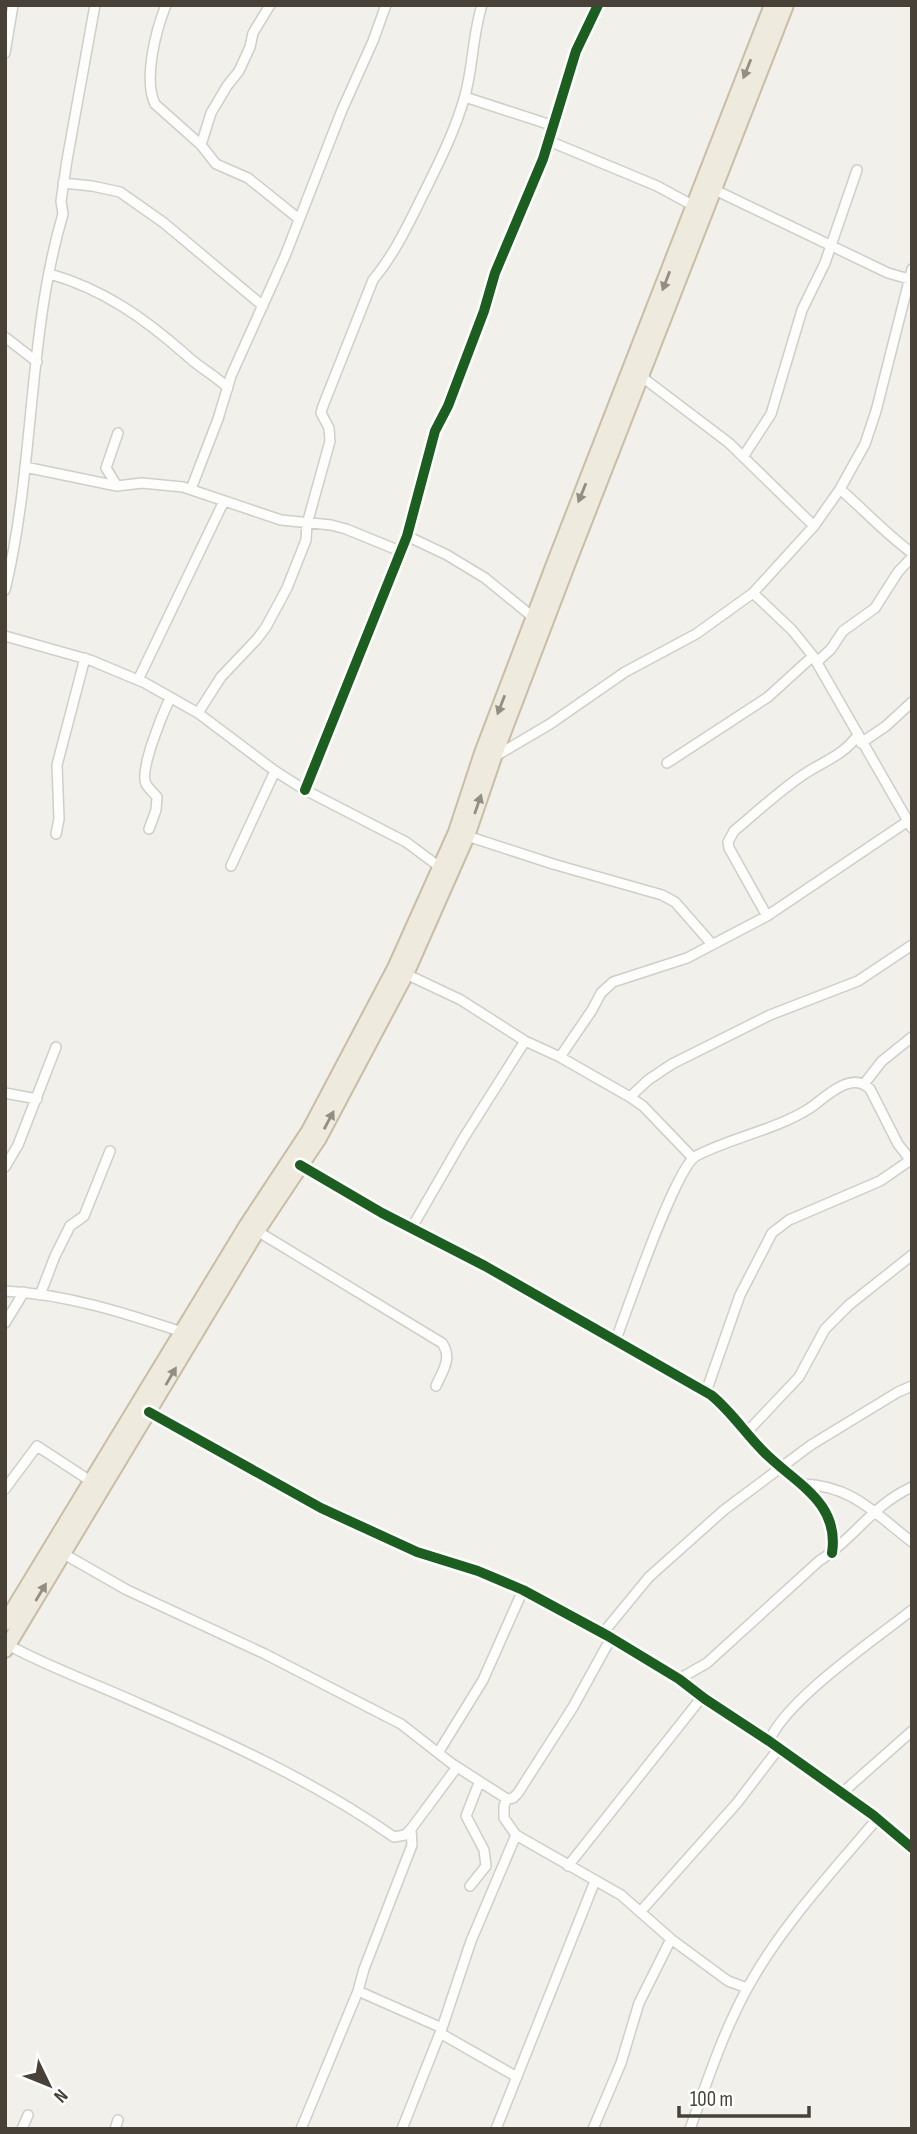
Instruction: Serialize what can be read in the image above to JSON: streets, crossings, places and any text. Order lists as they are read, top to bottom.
{
  "scale_bar": "100 m",
  "north": "bottom right"
}
